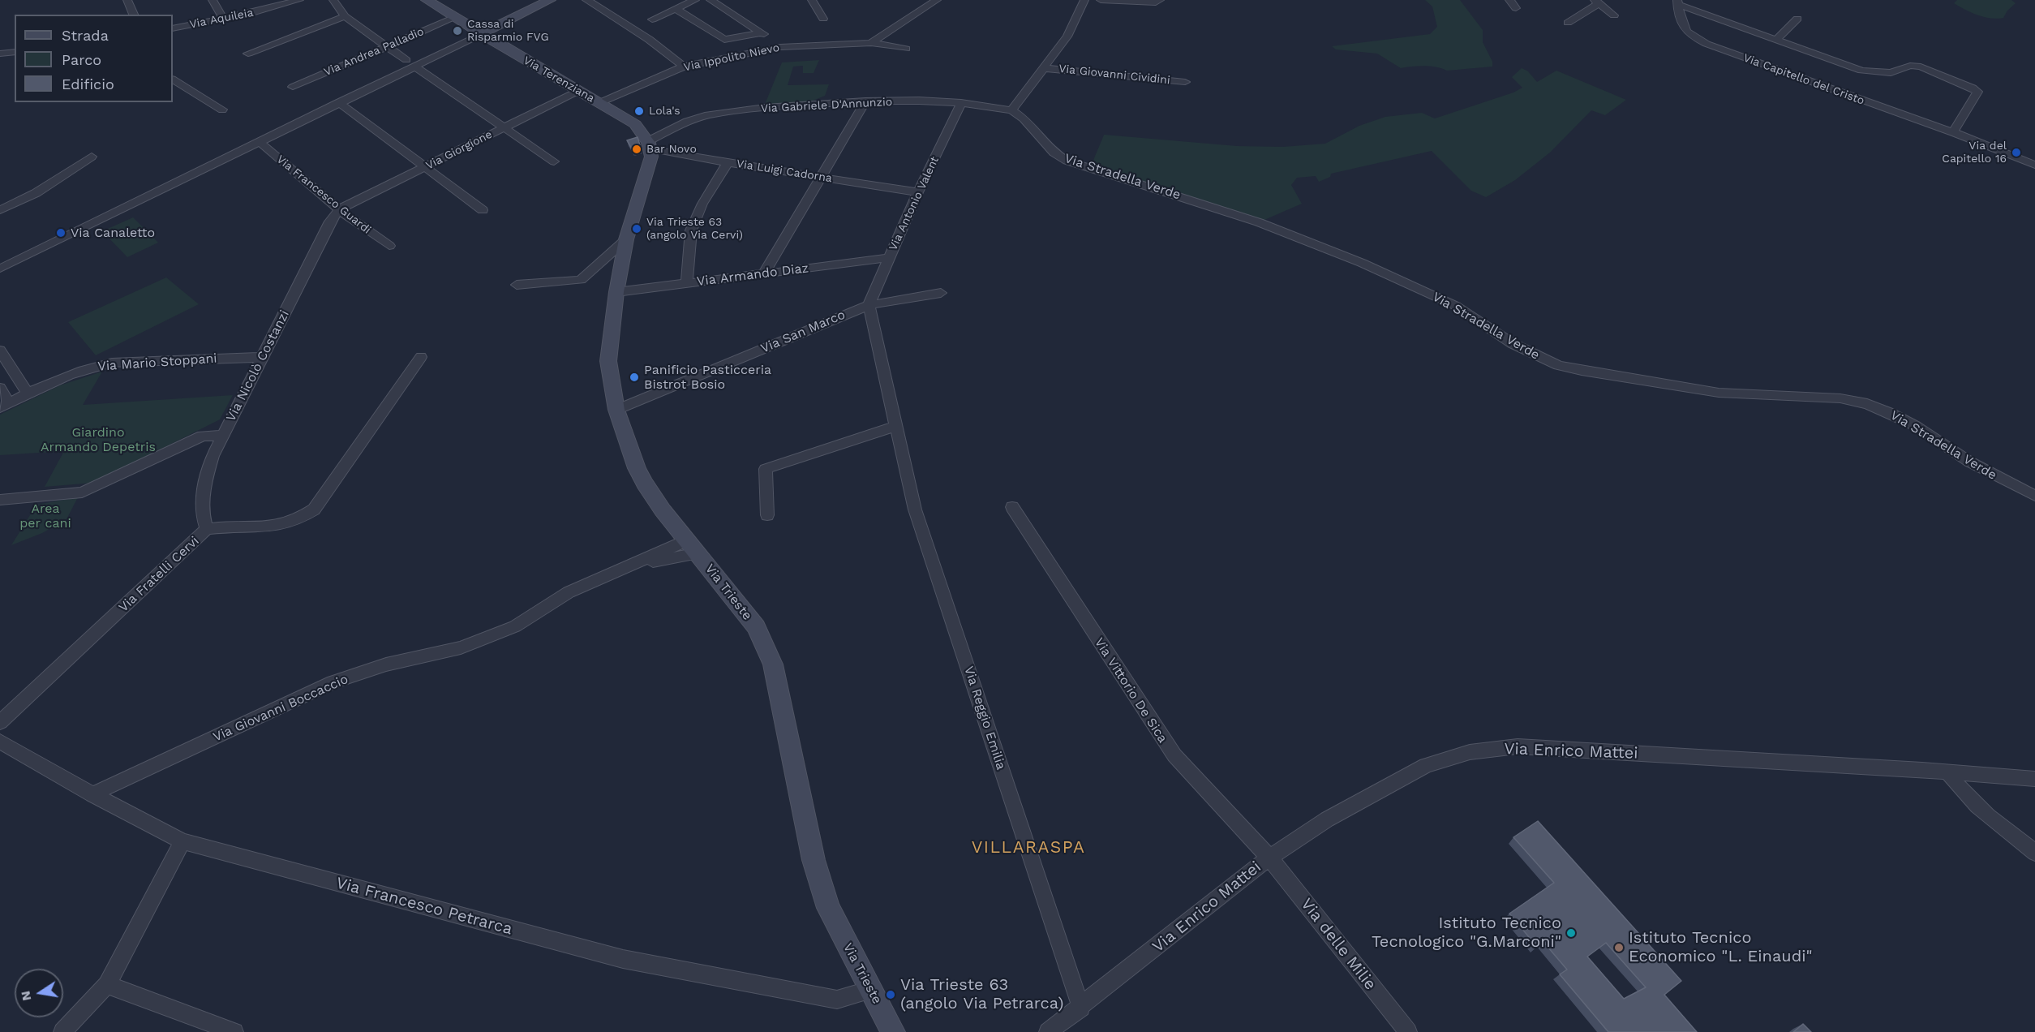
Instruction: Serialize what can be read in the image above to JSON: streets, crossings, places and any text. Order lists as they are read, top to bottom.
{
  "streets": {
    "street": [
      "Via Aquileia",
      "Via Andrea Palladio",
      "Via Ippolito Nievo",
      "Via Giovanni Cividini",
      "Via Terenziana",
      "Via Capitello del Cristo",
      "Via Gabriele D'Annunzio",
      "Via Giorgione",
      "Via Luigi Cadorna",
      "Via Stradella Verde",
      "Via Francesco Guardi",
      "Via Antonio Valent",
      "Via Armando Diaz",
      "Via San Marco",
      "Via Mario Stoppani",
      "Via Nicolò Costanzi",
      "Via Fratelli Cervi",
      "Via Trieste",
      "Via Vittorio De Sica",
      "Via Giovanni Boccaccio",
      "Via Reggio Emilia",
      "Via Enrico Mattei",
      "Via Francesco Petrarca",
      "Via delle Milie"
    ]
  },
  "crossings": [
    ["Via Andrea Palladio", "Via Terenziana"],
    ["Via Ippolito Nievo", "Via Terenziana"],
    ["Via Terenziana", "Via Gabriele D'Annunzio"],
    ["Via Terenziana", "Via Giorgione"],
    ["Via Terenziana", "Via Luigi Cadorna"],
    ["Via Terenziana", "Via Trieste"],
    ["Via Gabriele D'Annunzio", "Via Luigi Cadorna"],
    ["Via Gabriele D'Annunzio", "Via Stradella Verde"],
    ["Via Gabriele D'Annunzio", "Via Antonio Valent"],
    ["Via Gabriele D'Annunzio", "Via Trieste"],
    ["Via Giorgione", "Via Francesco Guardi"],
    ["Via Giorgione", "Via Nicolò Costanzi"],
    ["Via Luigi Cadorna", "Via Antonio Valent"],
    ["Via Luigi Cadorna", "Via Trieste"],
    ["Via Francesco Guardi", "Via Nicolò Costanzi"],
    ["Via Antonio Valent", "Via Armando Diaz"],
    ["Via Antonio Valent", "Via San Marco"],
    ["Via Antonio Valent", "Via Reggio Emilia"],
    ["Via Armando Diaz", "Via Trieste"],
    ["Via San Marco", "Via Trieste"],
    ["Via San Marco", "Via Reggio Emilia"],
    ["Via Mario Stoppani", "Via Nicolò Costanzi"],
    ["Via Nicolò Costanzi", "Via Fratelli Cervi"],
    ["Via Trieste", "Via Giovanni Boccaccio"],
    ["Via Trieste", "Via Francesco Petrarca"],
    ["Via Vittorio De Sica", "Via Enrico Mattei"],
    ["Via Vittorio De Sica", "Via delle Milie"],
    ["Via Giovanni Boccaccio", "Via Francesco Petrarca"],
    ["Via Reggio Emilia", "Via Enrico Mattei"],
    ["Via Enrico Mattei", "Via delle Milie"]
  ],
  "districts": ["VILLARASPA"],
  "parks": ["Giardino Armando Depetris", "Area per cani"],
  "places": [
    "Cassa di Risparmio FVG",
    "Lola's",
    "Bar Novo",
    "Via del Capitello 16",
    "Via Trieste 63 (angolo Via Cervi)",
    "Via Canaletto",
    "Panificio Pasticceria Bistrot Bosio",
    "Istituto Tecnico Tecnologico \"G.Marconi\"",
    "Istituto Tecnico Economico \"L. Einaudi\"",
    "Via Trieste 63 (angolo Via Petrarca)"
  ],
  "legend": ["Strada", "Parco", "Edificio"],
  "north": "left"
}
